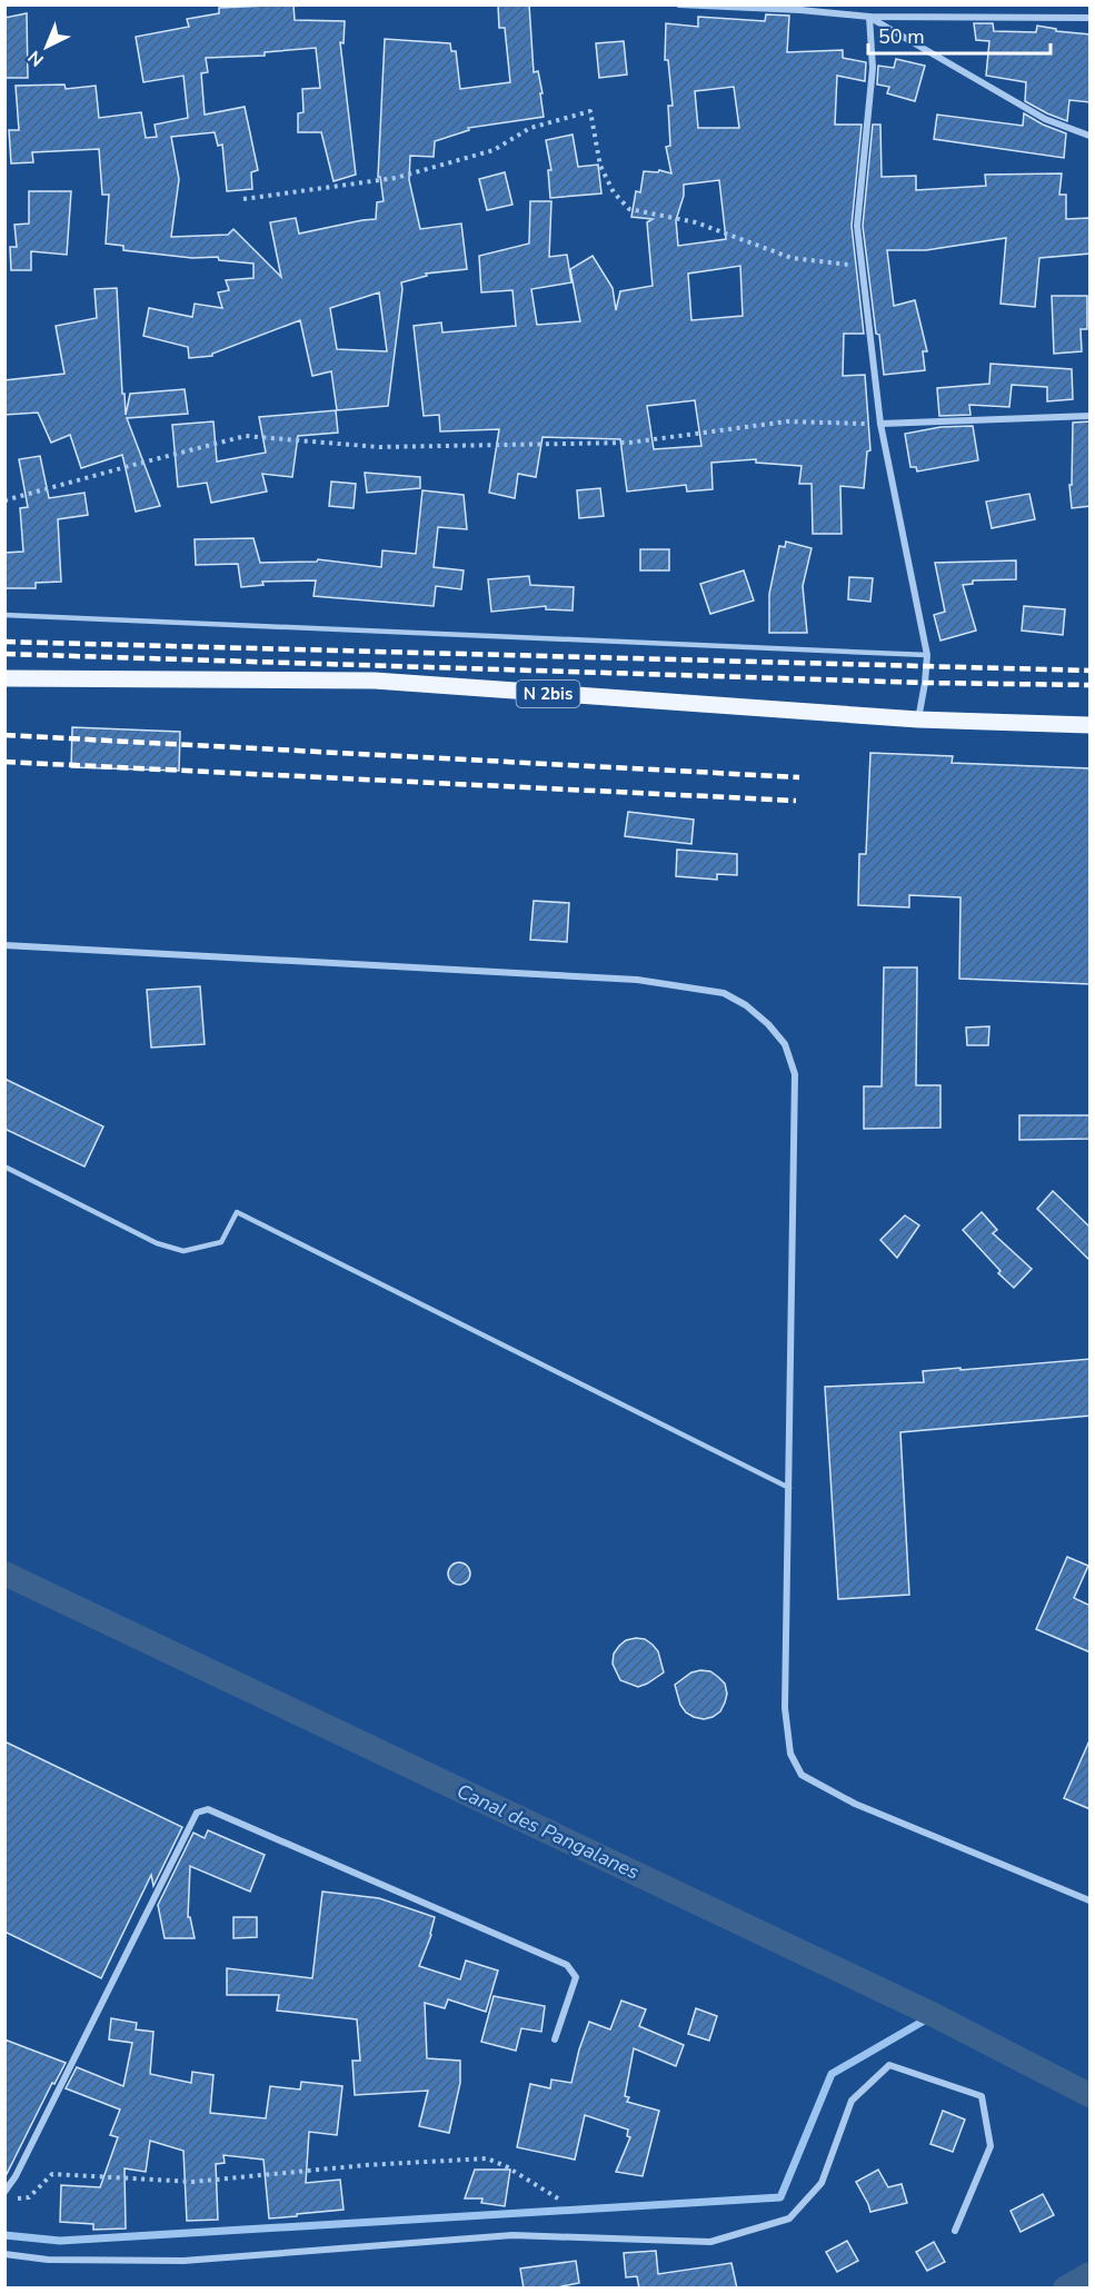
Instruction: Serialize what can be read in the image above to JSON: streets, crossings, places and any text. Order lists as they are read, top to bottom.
{
  "streets": {
    "main road": ["N 2bis"]
  },
  "water": ["Canal des Pangalanes"],
  "scale_bar": "50 m",
  "north": "bottom left"
}
